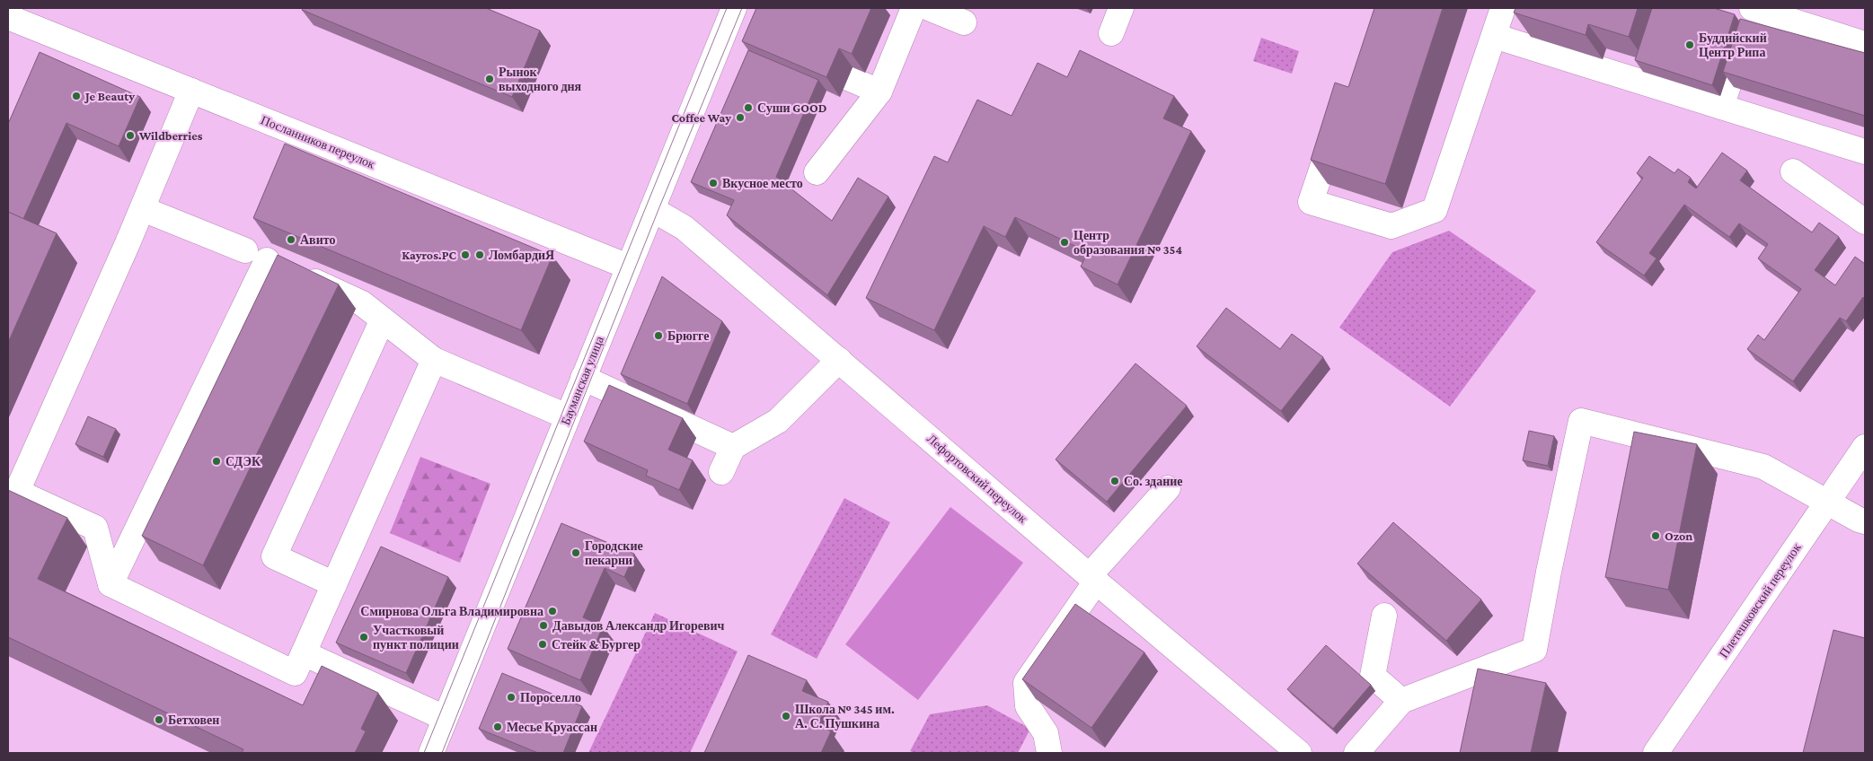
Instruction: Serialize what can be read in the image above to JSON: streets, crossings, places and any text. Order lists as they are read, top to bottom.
{
  "streets": {
    "street": [
      "Посланников переулок",
      "Бауманская улица",
      "Лефортовский переулок",
      "Плетешковский переулок"
    ]
  },
  "crossings": [
    ["Посланников переулок", "Бауманская улица"],
    ["Бауманская улица", "Лефортовский переулок"]
  ],
  "places": [
    "Буддийский Центр Рипа",
    "Рынок выходного дня",
    "Je Beauty",
    "Суши GOOD",
    "Coffee Way",
    "Wildberries",
    "Вкусное место",
    "Авито",
    "Центр образования № 354",
    "Kayros.PC",
    "ЛомбардиЯ",
    "Брюгге",
    "СДЭК",
    "Со. здание",
    "Ozon",
    "Городские пекарни",
    "Смирнова Ольга Владимировна",
    "Давыдов Александр Игоревич",
    "Участковый пункт полиции",
    "Стейк & Бургер",
    "Пороселло",
    "Школа № 345 им. А. С. Пушкина",
    "Бетховен",
    "Месье Круассан"
  ]
}
